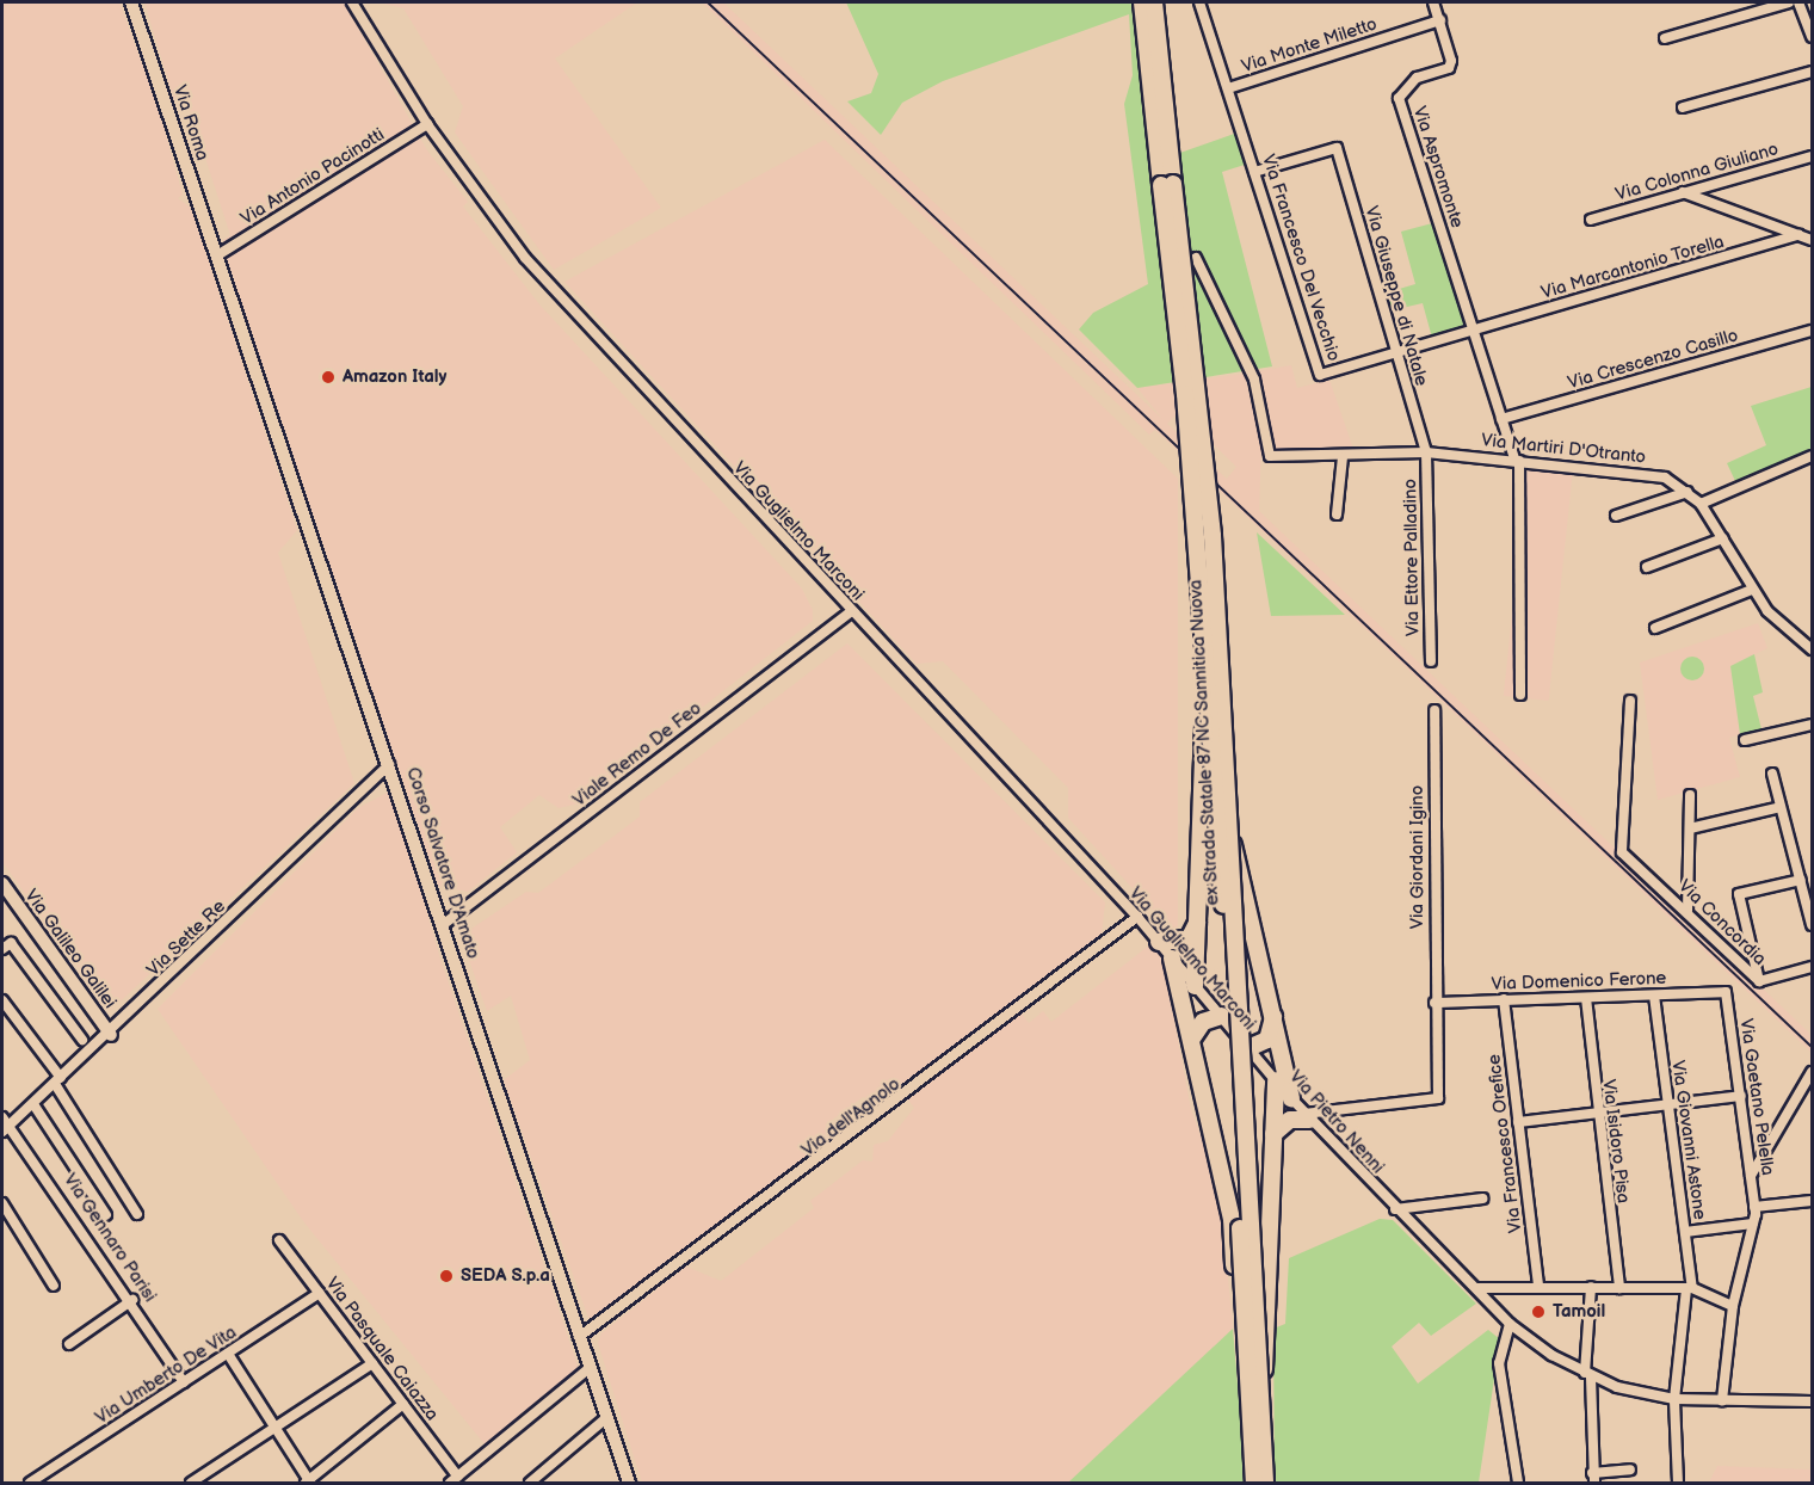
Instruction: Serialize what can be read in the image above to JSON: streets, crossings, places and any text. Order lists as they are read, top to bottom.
{
  "streets": {
    "highway": ["ex Strada Statale 87 NC Sannitica Nuova"],
    "street": [
      "Via Monte Miletto",
      "Via Roma",
      "Via Aspromonte",
      "Via Colonna Giuliano",
      "Via Antonio Pacinotti",
      "Via Francesco Del Vecchio",
      "Via Marcantonio Torella",
      "Via Giuseppe di Natale",
      "Via Crescenzo Casillo",
      "Via Martiri D'Otranto",
      "Via Guglielmo Marconi",
      "Via Ettore Palladino",
      "Viale Remo De Feo",
      "Via Giordani Igino",
      "Corso Salvatore D'Amato",
      "Via Concordia",
      "Via Sette Re",
      "Via Galileo Galilei",
      "Via Domenico Ferone",
      "Via Gaetano Pelella",
      "Via dell'Agnolo",
      "Via Pietro Nenni",
      "Via Giovanni Astone",
      "Via Isidoro Pisa",
      "Via Francesco Orefice",
      "Via Gennaro Parisi",
      "Via Pasquale Caiazza",
      "Via Umberto De Vita"
    ]
  },
  "crossings": [
    ["Via Monte Miletto", "Via Aspromonte"],
    ["Via Monte Miletto", "Via Francesco Del Vecchio"],
    ["Via Roma", "Via Antonio Pacinotti"],
    ["Via Roma", "Corso Salvatore D'Amato"],
    ["Via Aspromonte", "Via Francesco Del Vecchio"],
    ["Via Aspromonte", "Via Marcantonio Torella"],
    ["Via Antonio Pacinotti", "Via Guglielmo Marconi"],
    ["Via Antonio Pacinotti", "Corso Salvatore D'Amato"],
    ["Via Francesco Del Vecchio", "Via Marcantonio Torella"],
    ["Via Francesco Del Vecchio", "Via Giuseppe di Natale"],
    ["Via Giuseppe di Natale", "Via Martiri D'Otranto"],
    ["Via Giuseppe di Natale", "Via Ettore Palladino"],
    ["Via Martiri D'Otranto", "Via Ettore Palladino"],
    ["Via Guglielmo Marconi", "Viale Remo De Feo"],
    ["Via Guglielmo Marconi", "Via dell'Agnolo"],
    ["Via Guglielmo Marconi", "Via Pietro Nenni"],
    ["Viale Remo De Feo", "Corso Salvatore D'Amato"],
    ["Via Giordani Igino", "Via Domenico Ferone"],
    ["Via Giordani Igino", "Via Pietro Nenni"],
    ["Corso Salvatore D'Amato", "Via Sette Re"],
    ["Corso Salvatore D'Amato", "Via dell'Agnolo"],
    ["Via Sette Re", "Via Galileo Galilei"],
    ["Via Sette Re", "Via Gennaro Parisi"],
    ["Via Domenico Ferone", "Via Gaetano Pelella"],
    ["Via Domenico Ferone", "Via Giovanni Astone"],
    ["Via Domenico Ferone", "Via Isidoro Pisa"],
    ["Via Domenico Ferone", "Via Francesco Orefice"],
    ["Via Gaetano Pelella", "Via Pietro Nenni"],
    ["Via Pietro Nenni", "Via Giovanni Astone"],
    ["Via Gennaro Parisi", "Via Umberto De Vita"],
    ["Via Pasquale Caiazza", "Via Umberto De Vita"]
  ],
  "places": ["Amazon Italy", "SEDA S.p.a", "Tamoil"]
}
